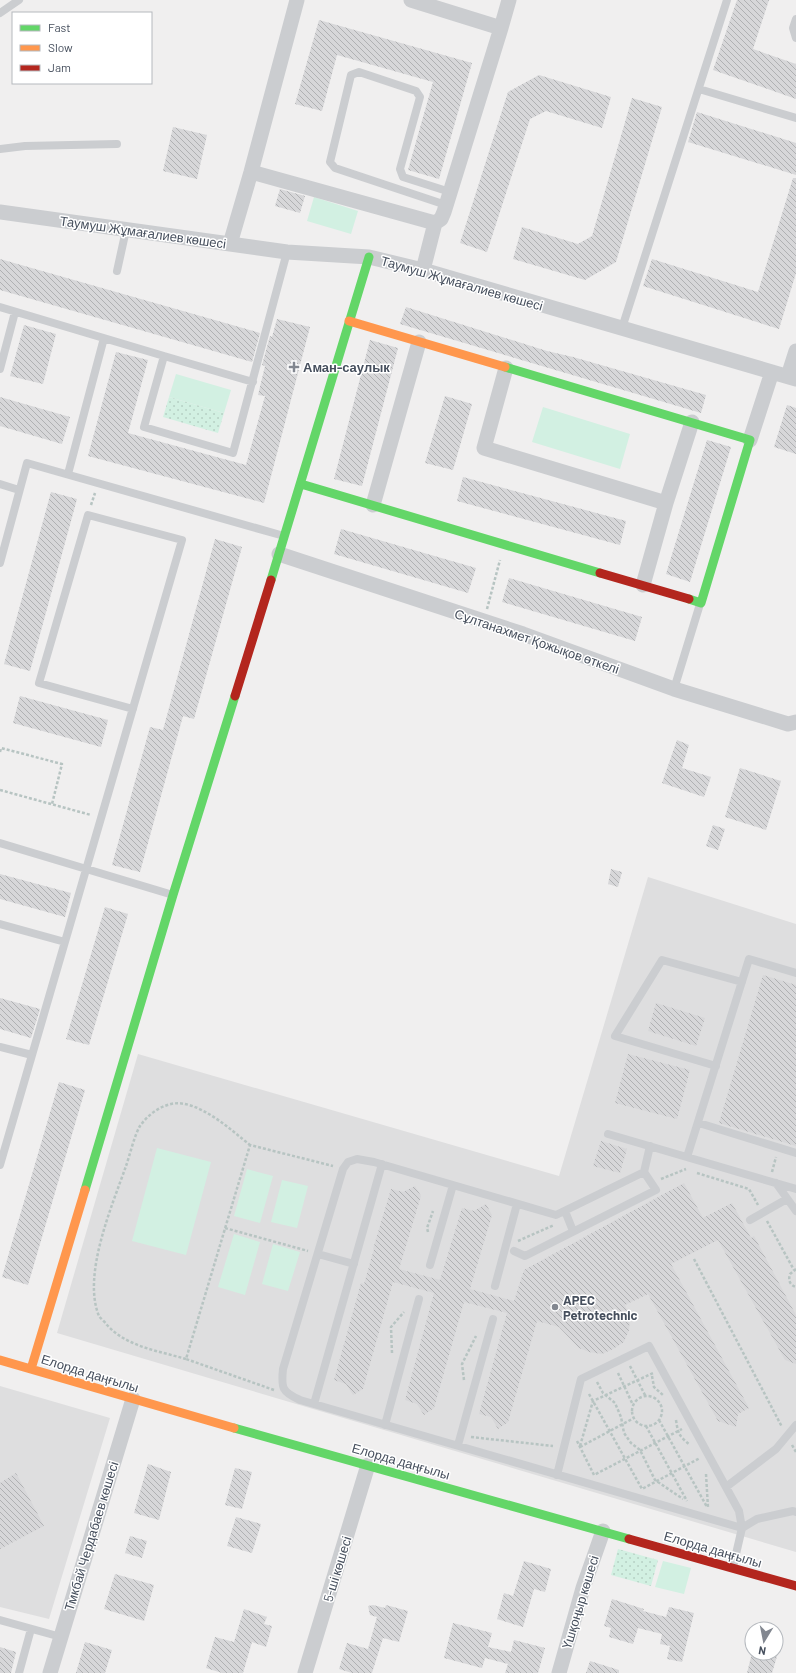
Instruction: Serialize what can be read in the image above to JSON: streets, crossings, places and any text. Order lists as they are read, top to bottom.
{
  "streets": {
    "street": [
      "Таумуш Жұмағалиев көшесі",
      "Сұлтанахмет Қожықов өткелі",
      "Елорда даңғылы",
      "Тмкбай Чердабаев көшесі",
      "5-ші көшесі",
      "Үшқоңыр көшесі"
    ]
  },
  "crossings": [
    ["Елорда даңғылы", "Тмкбай Чердабаев көшесі"],
    ["Елорда даңғылы", "5-ші көшесі"],
    ["Елорда даңғылы", "Үшқоңыр көшесі"]
  ],
  "places": {
    "health": ["Аман-саулык"],
    "other": ["APEC Petrotechnic"]
  },
  "legend": ["Fast", "Slow", "Jam"],
  "north": "bottom"
}
